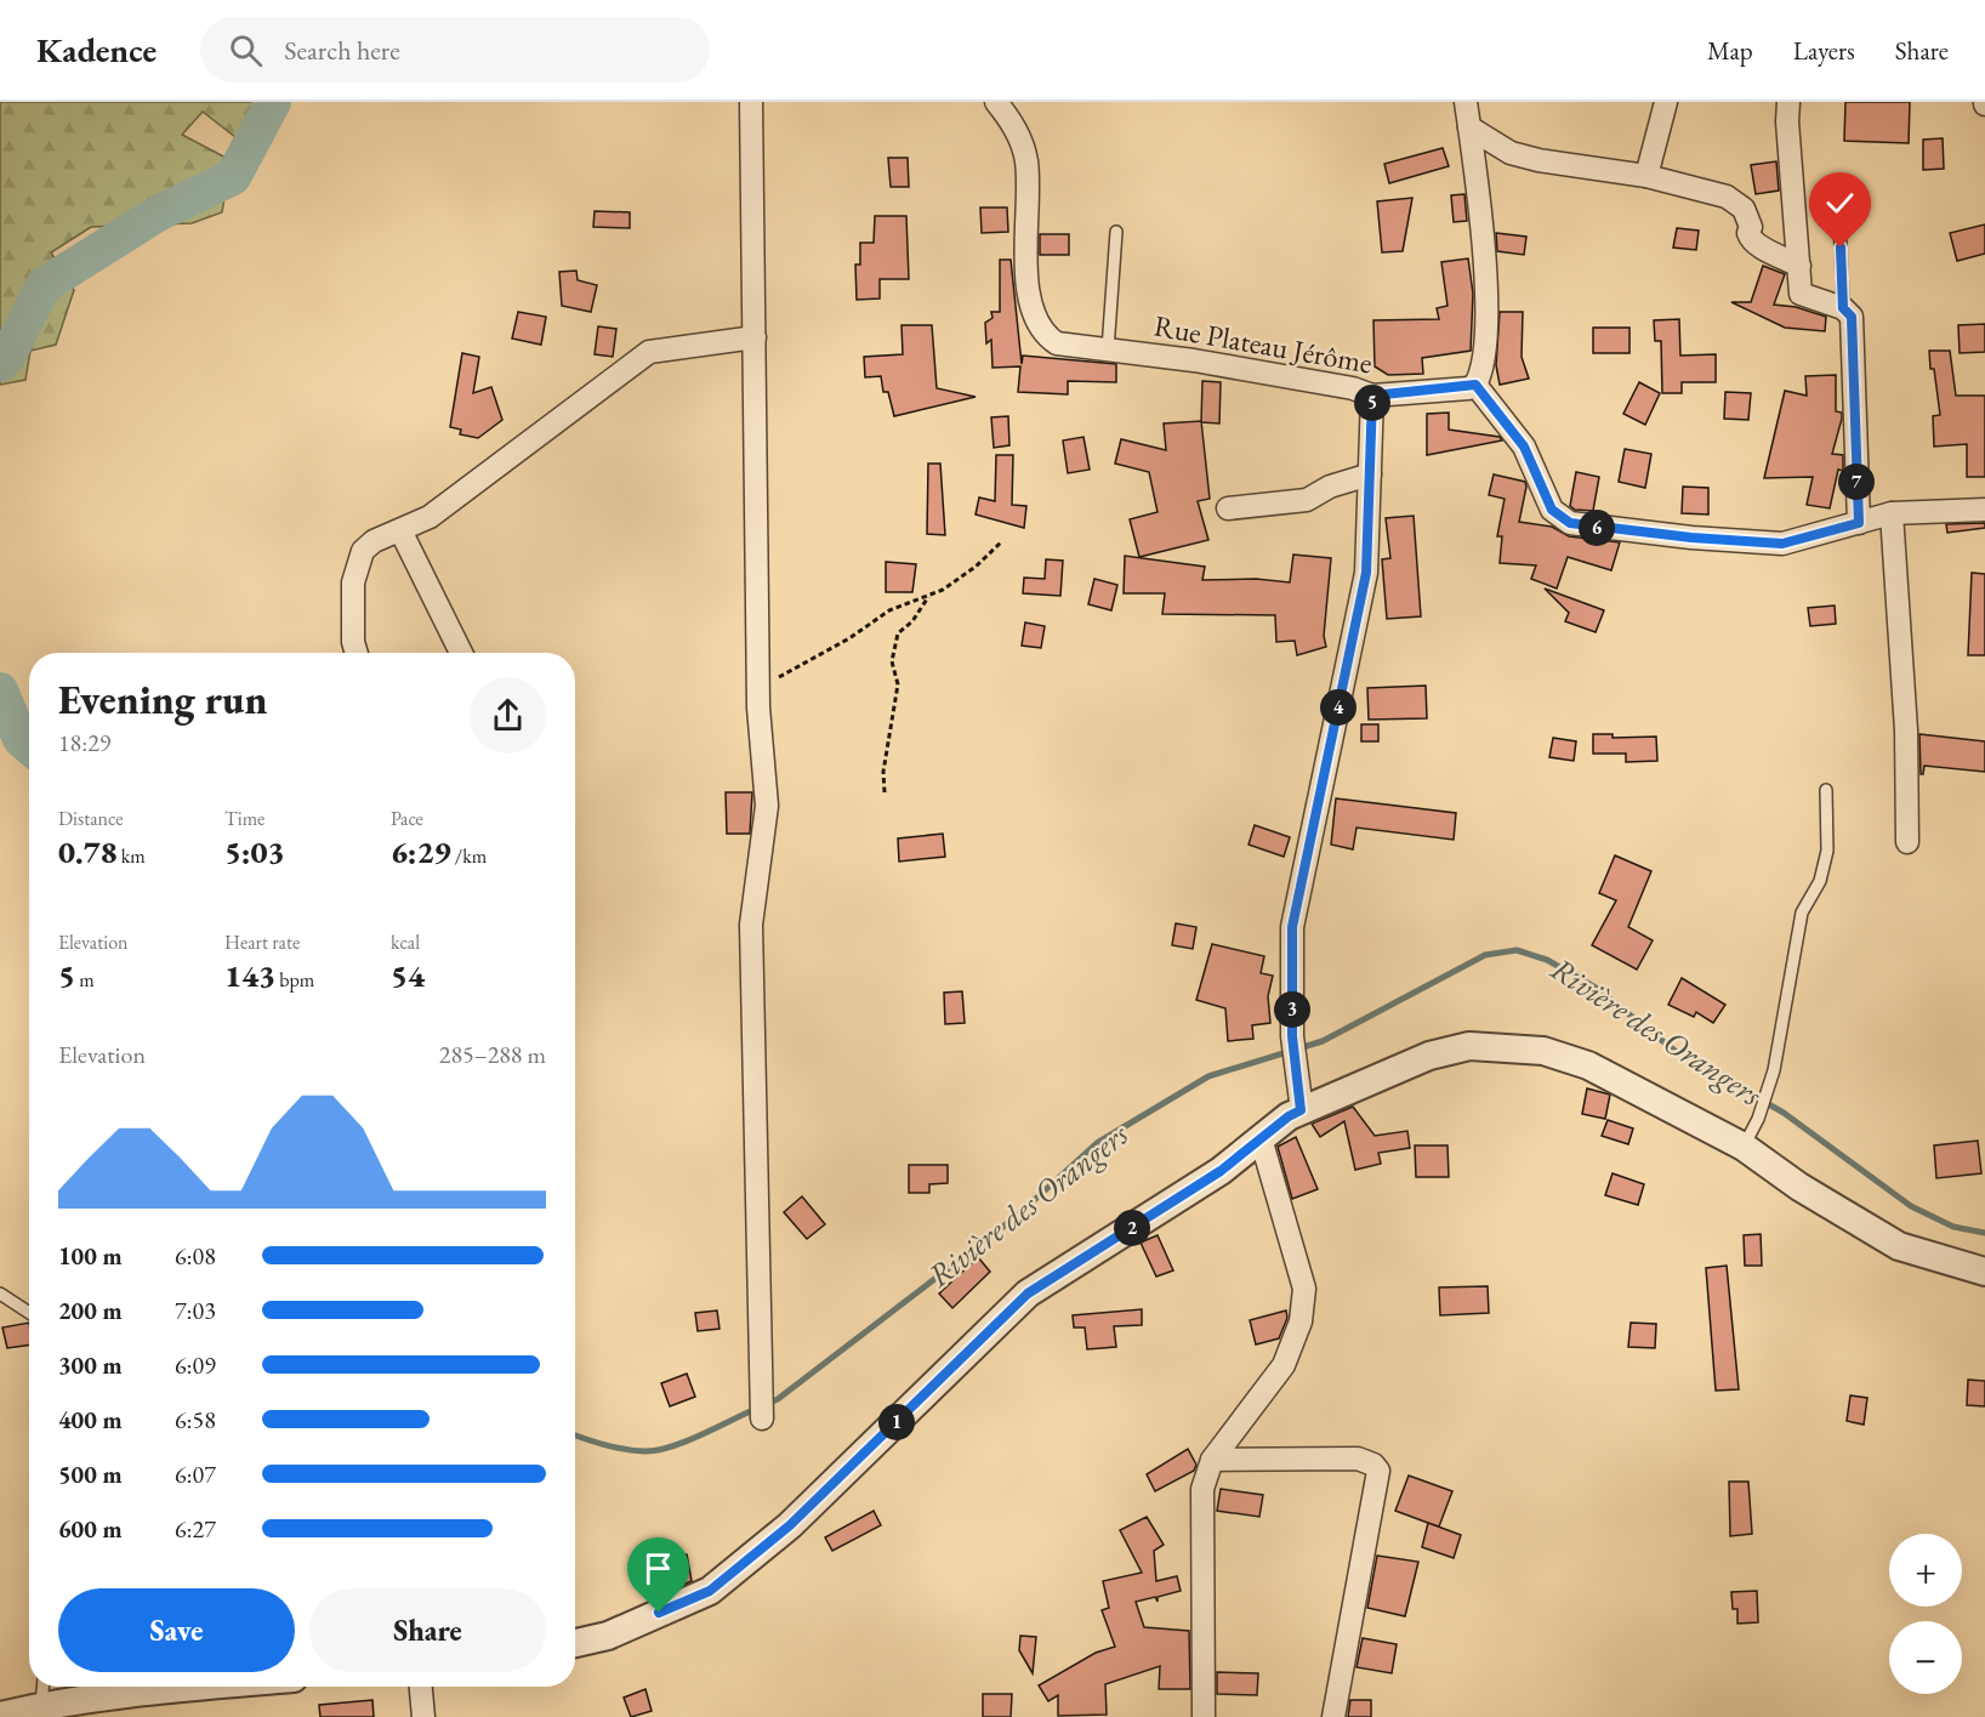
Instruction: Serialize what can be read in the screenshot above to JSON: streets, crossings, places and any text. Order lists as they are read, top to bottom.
{
  "streets": {
    "street": ["Rue Plateau Jérôme"]
  },
  "water": ["Rivière des Orangers"],
  "page": {
    "header": "Kadence",
    "search": "Search here",
    "nav": ["Map", "Layers", "Share"],
    "pins": [
      "5",
      "7",
      "6",
      "4",
      "3",
      "2",
      "1"
    ],
    "heading": ["Evening run", "18:29"],
    "stats": [
      ["Distance", "0.78 km"],
      ["Time", "5:03"],
      ["Pace", "6:29 /km"],
      ["Elevation", "5 m"],
      ["Heart rate", "143 bpm"],
      ["kcal", "54"]
    ],
    "chart": ["Elevation", "285–288 m"],
    "list": [
      {
        "name": "100 m",
        "note": "6:08"
      },
      {
        "name": "200 m",
        "note": "7:03"
      },
      {
        "name": "300 m",
        "note": "6:09"
      },
      {
        "name": "400 m",
        "note": "6:58"
      },
      {
        "name": "500 m",
        "note": "6:07"
      },
      {
        "name": "600 m",
        "note": "6:27"
      }
    ],
    "map_buttons": ["+", "−"],
    "buttons": ["Save", "Share"]
  }
}
